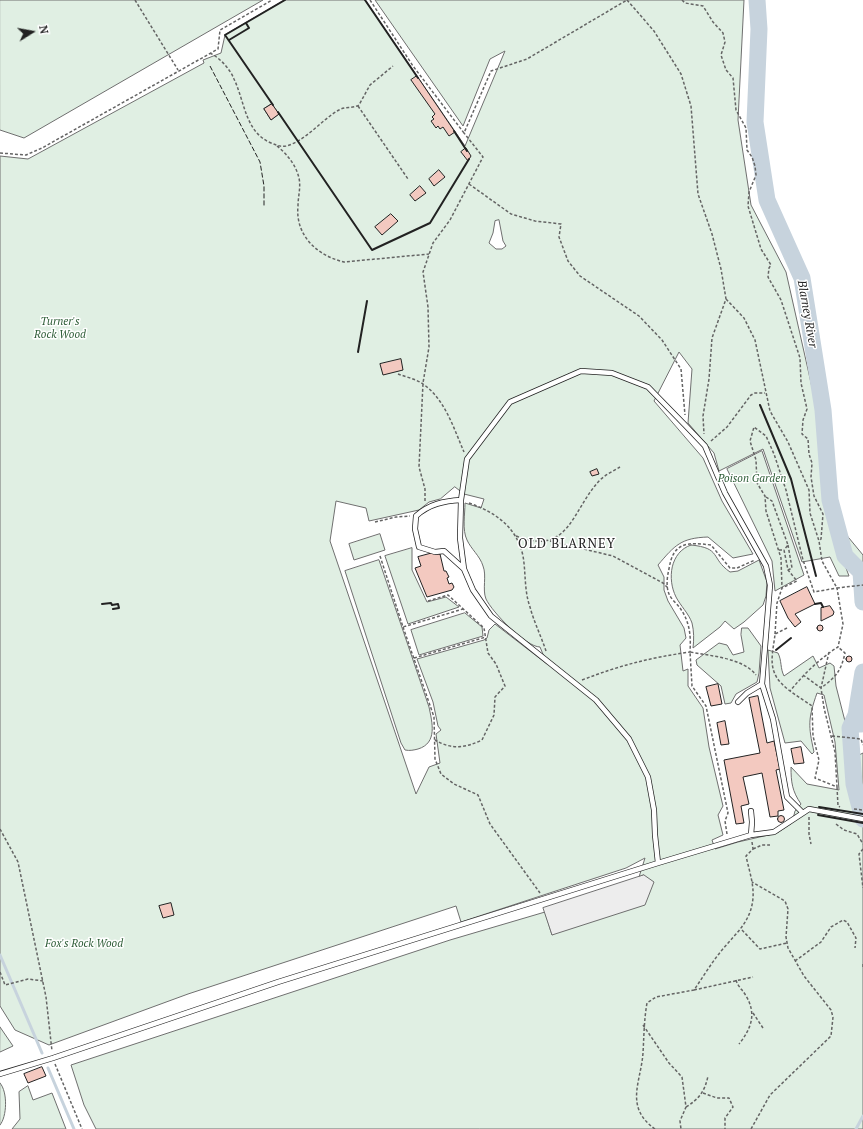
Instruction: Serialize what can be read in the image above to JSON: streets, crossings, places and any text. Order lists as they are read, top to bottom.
{
  "districts": ["OLD BLARNEY"],
  "water": ["Blarney River"],
  "parks": ["Turner's Rock Wood", "Poison Garden", "Fox's Rock Wood"],
  "north": "right"
}
